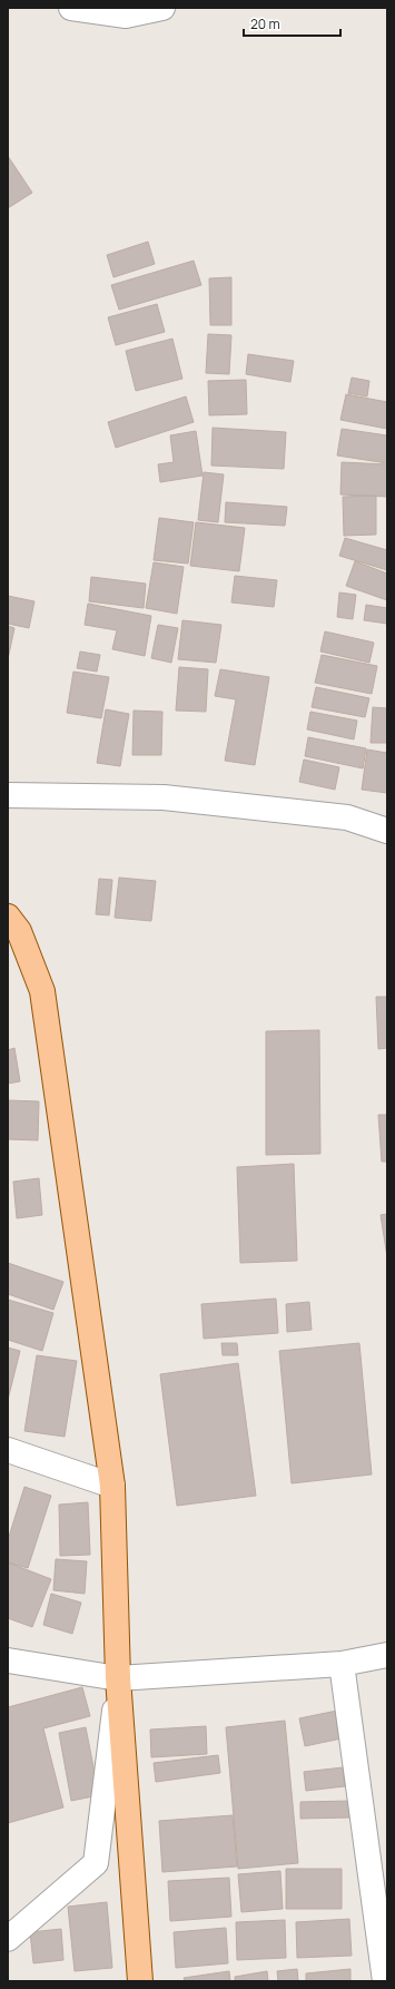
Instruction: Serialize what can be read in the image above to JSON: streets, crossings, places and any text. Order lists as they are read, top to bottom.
{
  "scale_bar": "20 m"
}
